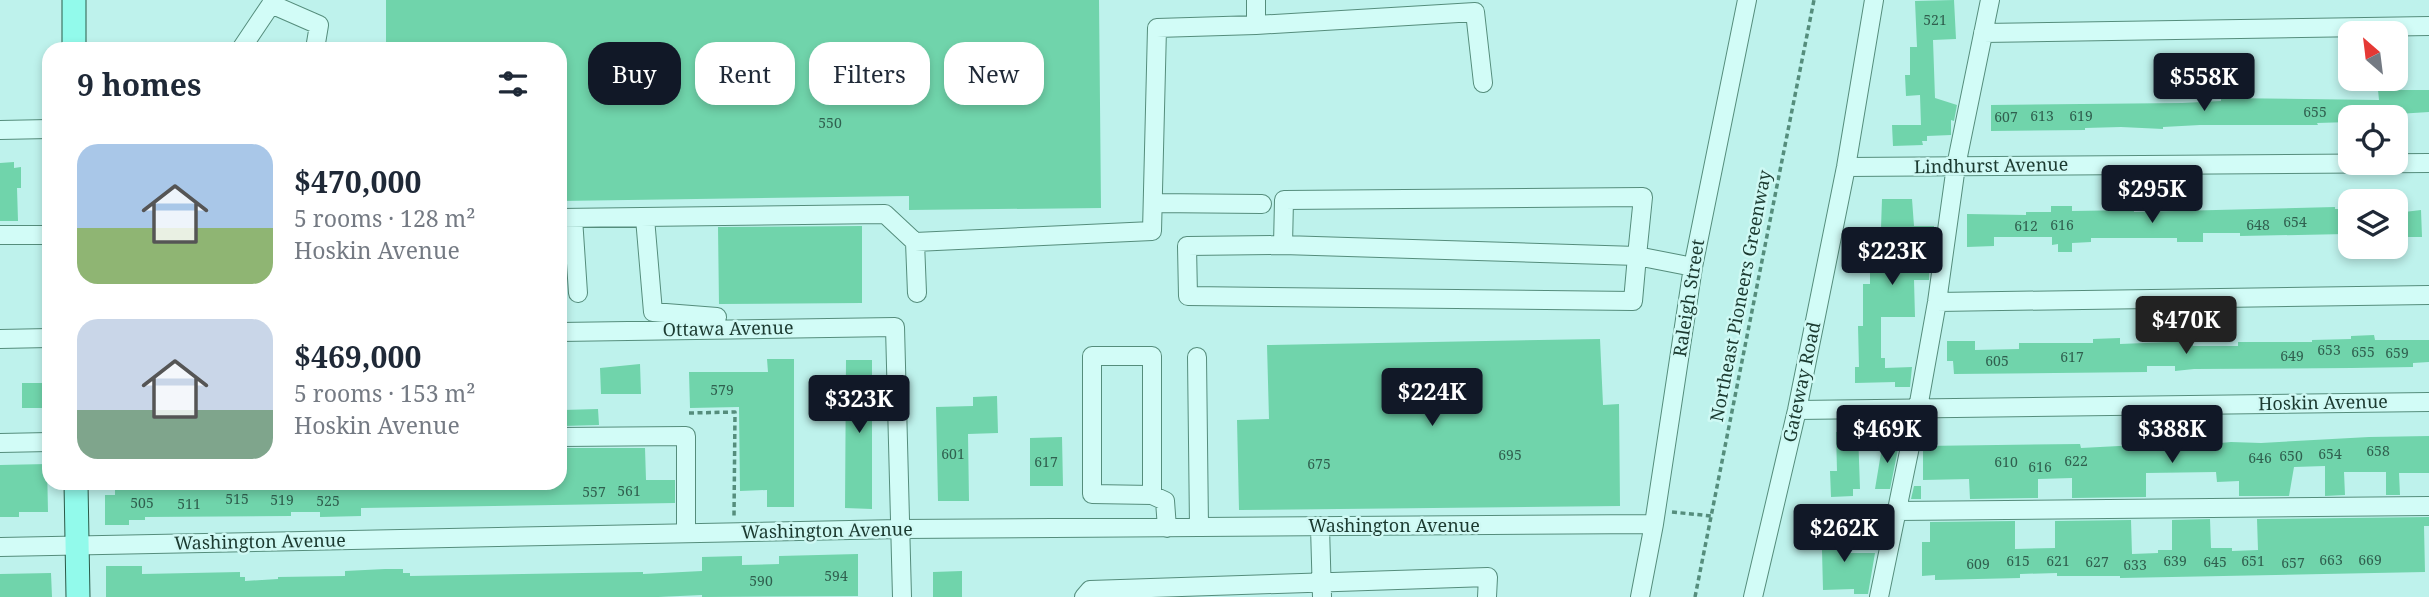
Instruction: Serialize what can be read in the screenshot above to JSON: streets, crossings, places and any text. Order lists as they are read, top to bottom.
{
  "streets": {
    "street": [
      "Lindhurst Avenue",
      "Raleigh Street",
      "Ottawa Avenue",
      "Gateway Road",
      "Hoskin Avenue",
      "Washington Avenue"
    ],
    "path": ["Northeast Pioneers Greenway"]
  },
  "crossings": [
    ["Lindhurst Avenue", "Gateway Road"],
    ["Raleigh Street", "Washington Avenue"],
    ["Ottawa Avenue", "Washington Avenue"],
    ["Gateway Road", "Hoskin Avenue"]
  ],
  "house_numbers": [
    "521",
    "655",
    "613",
    "619",
    "607",
    "550",
    "654",
    "616",
    "648",
    "612",
    "653",
    "655",
    "659",
    "649",
    "617",
    "605",
    "579",
    "658",
    "601",
    "654",
    "695",
    "650",
    "646",
    "622",
    "617",
    "610",
    "675",
    "616",
    "561",
    "557",
    "515",
    "519",
    "525",
    "505",
    "511",
    "663",
    "669",
    "615",
    "621",
    "639",
    "651",
    "627",
    "645",
    "657",
    "609",
    "633",
    "594",
    "590"
  ],
  "north": "top left",
  "page": {
    "chip": [
      "Buy",
      "Rent",
      "Filters",
      "New"
    ],
    "heading": "9 homes",
    "price": [
      "$558K",
      "$295K",
      "$223K",
      "$470K",
      "$224K",
      "$323K",
      "$469K",
      "$388K",
      "$262K"
    ],
    "list": [
      {
        "name": "$470,000",
        "note": "5 rooms · 128 m² · Hoskin Avenue"
      },
      {
        "name": "$469,000",
        "note": "5 rooms · 153 m² · Hoskin Avenue"
      }
    ]
  }
}
